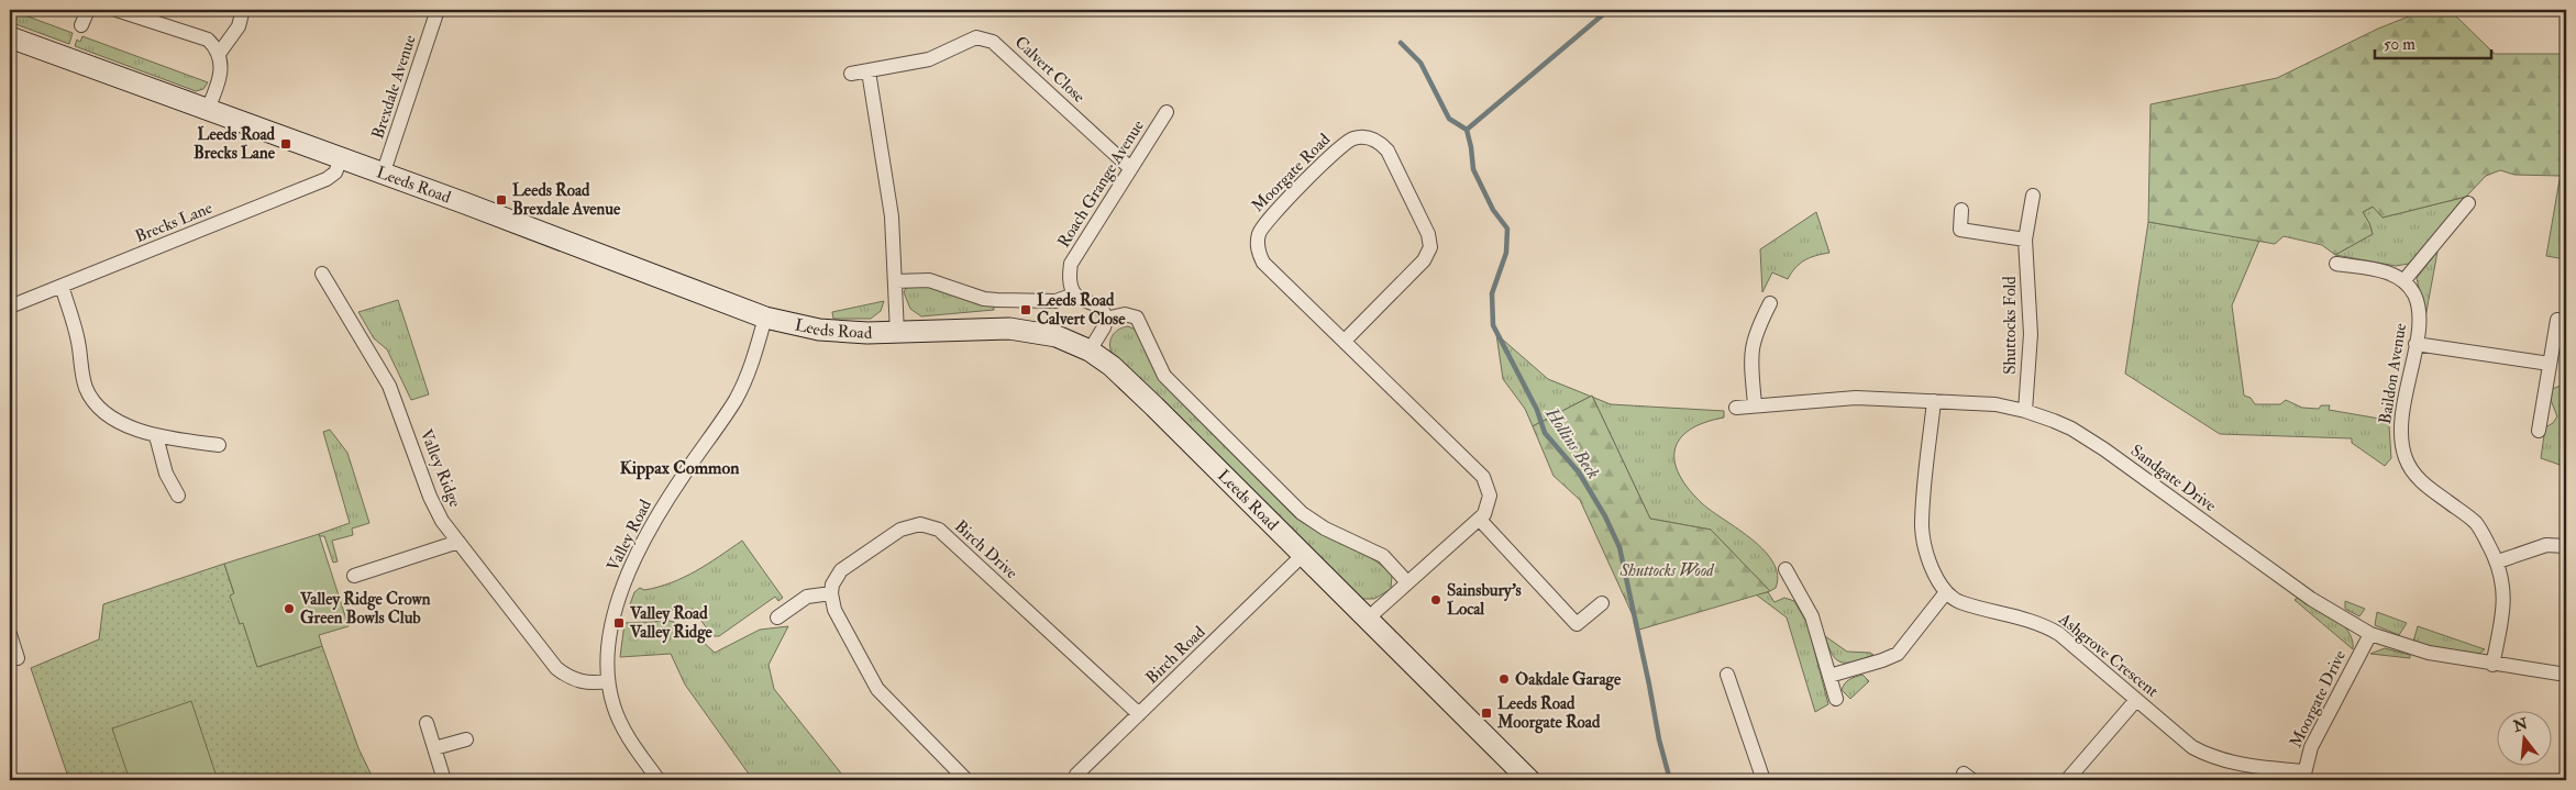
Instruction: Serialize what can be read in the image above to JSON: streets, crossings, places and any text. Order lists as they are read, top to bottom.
{
  "streets": {
    "main road": ["Leeds Road"],
    "street": [
      "Calvert Close",
      "Brexdale Avenue",
      "Moorgate Road",
      "Roach Grange Avenue",
      "Brecks Lane",
      "Shuttocks Fold",
      "Baildon Avenue",
      "Valley Ridge",
      "Sandgate Drive",
      "Valley Road",
      "Birch Drive",
      "Birch Road",
      "Ashgrove Crescent",
      "Moorgate Drive"
    ]
  },
  "crossings": [
    ["Calvert Close", "Roach Grange Avenue"],
    ["Brexdale Avenue", "Leeds Road"],
    ["Moorgate Road", "Leeds Road"],
    ["Leeds Road", "Brecks Lane"],
    ["Leeds Road", "Valley Road"],
    ["Leeds Road", "Birch Road"],
    ["Shuttocks Fold", "Sandgate Drive"],
    ["Baildon Avenue", "Sandgate Drive"],
    ["Valley Ridge", "Valley Road"],
    ["Sandgate Drive", "Moorgate Drive"],
    ["Birch Drive", "Birch Road"],
    ["Ashgrove Crescent", "Moorgate Drive"]
  ],
  "districts": ["Kippax Common"],
  "water": ["Hollins Beck"],
  "parks": ["Shuttocks Wood"],
  "places": {
    "transit": [
      "Leeds Road Brecks Lane",
      "Leeds Road Brexdale Avenue",
      "Leeds Road Calvert Close",
      "Valley Road Valley Ridge",
      "Leeds Road Moorgate Road"
    ],
    "other": ["Sainsbury's Local", "Valley Ridge Crown Green Bowls Club", "Oakdale Garage"]
  },
  "scale_bar": "50 m",
  "north": "top"
}
